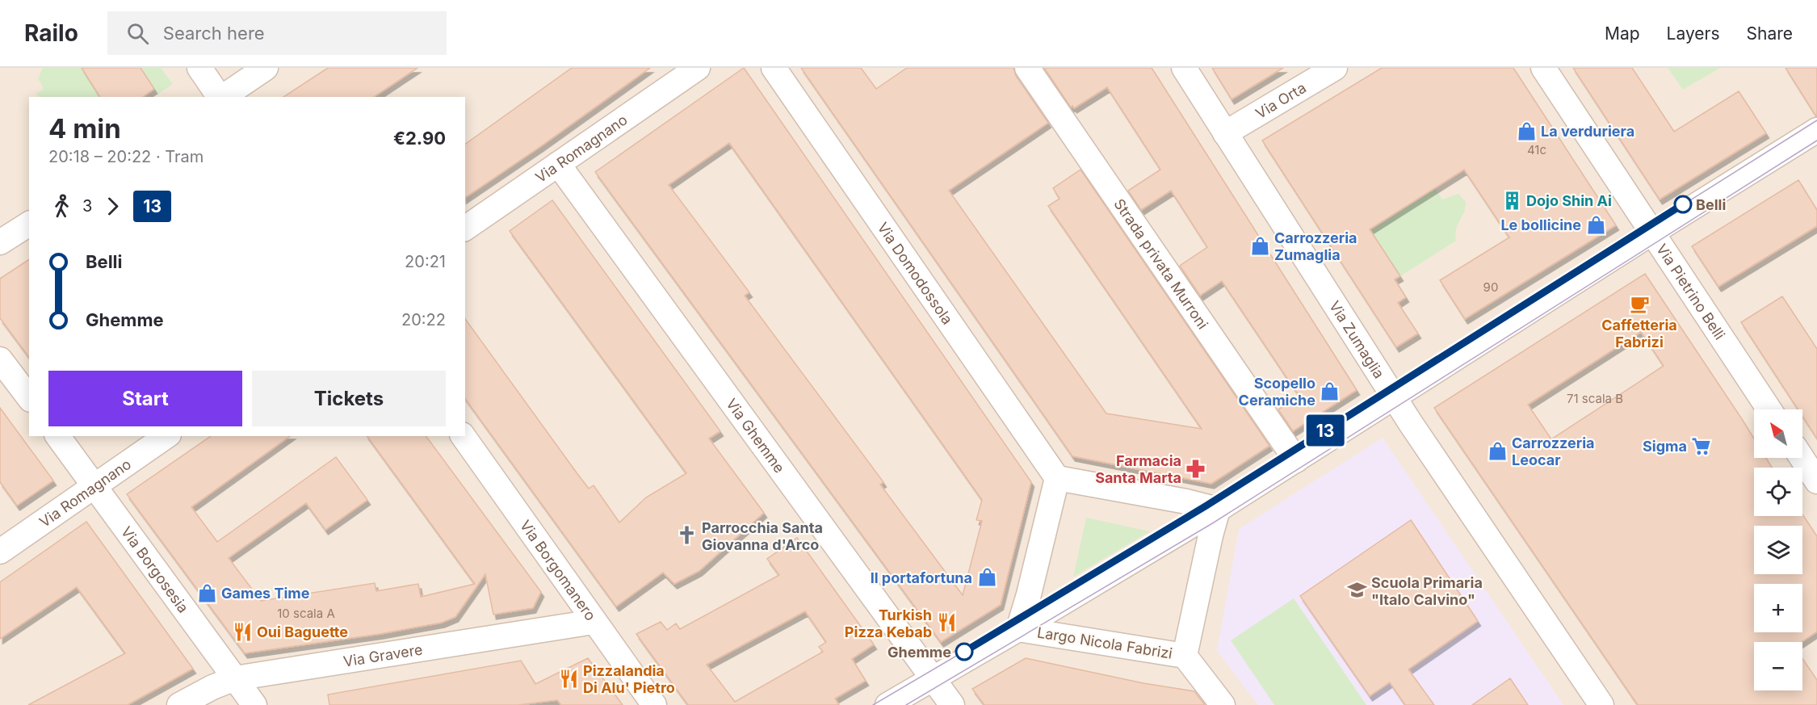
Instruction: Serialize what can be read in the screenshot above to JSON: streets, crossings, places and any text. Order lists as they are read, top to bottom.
{
  "streets": {
    "street": [
      "Via Orta",
      "Via Romagnano",
      "Strada privata Murroni",
      "Via Domodossola",
      "Via Pietrino Belli",
      "Via Zumaglia",
      "Via Ghemme",
      "Via Borgosesia",
      "Via Borgomanero",
      "Largo Nicola Fabrizi",
      "Via Gravere"
    ]
  },
  "crossings": [
    ["Via Orta", "Via Zumaglia"],
    ["Via Romagnano", "Via Ghemme"],
    ["Via Romagnano", "Via Borgosesia"],
    ["Via Domodossola", "Largo Nicola Fabrizi"],
    ["Via Borgosesia", "Via Gravere"],
    ["Via Borgomanero", "Via Gravere"]
  ],
  "places": {
    "shop": [
      "La verduriera",
      "Le bollicine",
      "Carrozzeria Zumaglia",
      "Scopello Ceramiche",
      "Carrozzeria Leocar",
      "Il portafortuna",
      "Games Time"
    ],
    "building": ["Dojo Shin Ai"],
    "other": ["Belli", "Ghemme"],
    "cafe": ["Caffetteria Fabrizi"],
    "supermarket": ["Sigma"],
    "pharmacy": ["Farmacia Santa Marta"],
    "church": ["Parrocchia Santa Giovanna d'Arco"],
    "school or university": ["Scuola Primaria \"Italo Calvino\""],
    "restaurant": ["Turkish Pizza Kebab", "Oui Baguette", "Pizzalandia Di Alu' Pietro"]
  },
  "lines": ["tram line 13"],
  "house_numbers": [
    "41c",
    "90",
    "71 scala B",
    "10 scala A"
  ],
  "north": "top left",
  "page": {
    "header": "Railo",
    "search": "Search here",
    "nav": ["Map", "Layers", "Share"],
    "on_map": "13",
    "heading": ["4 min", "20:18 – 20:22 · Tram", "€2.90"],
    "legs": ["3", "13"],
    "list": [
      {
        "name": "Belli",
        "value": "20:21"
      },
      {
        "name": "Ghemme",
        "value": "20:22"
      }
    ],
    "buttons": ["Start", "Tickets"],
    "map_buttons": ["+", "−"]
  }
}
